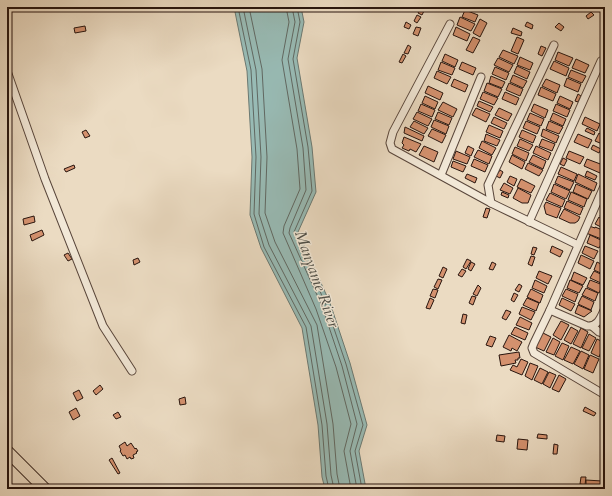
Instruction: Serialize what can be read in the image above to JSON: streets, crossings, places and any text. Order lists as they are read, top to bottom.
{
  "water": ["Manyame River"]
}
